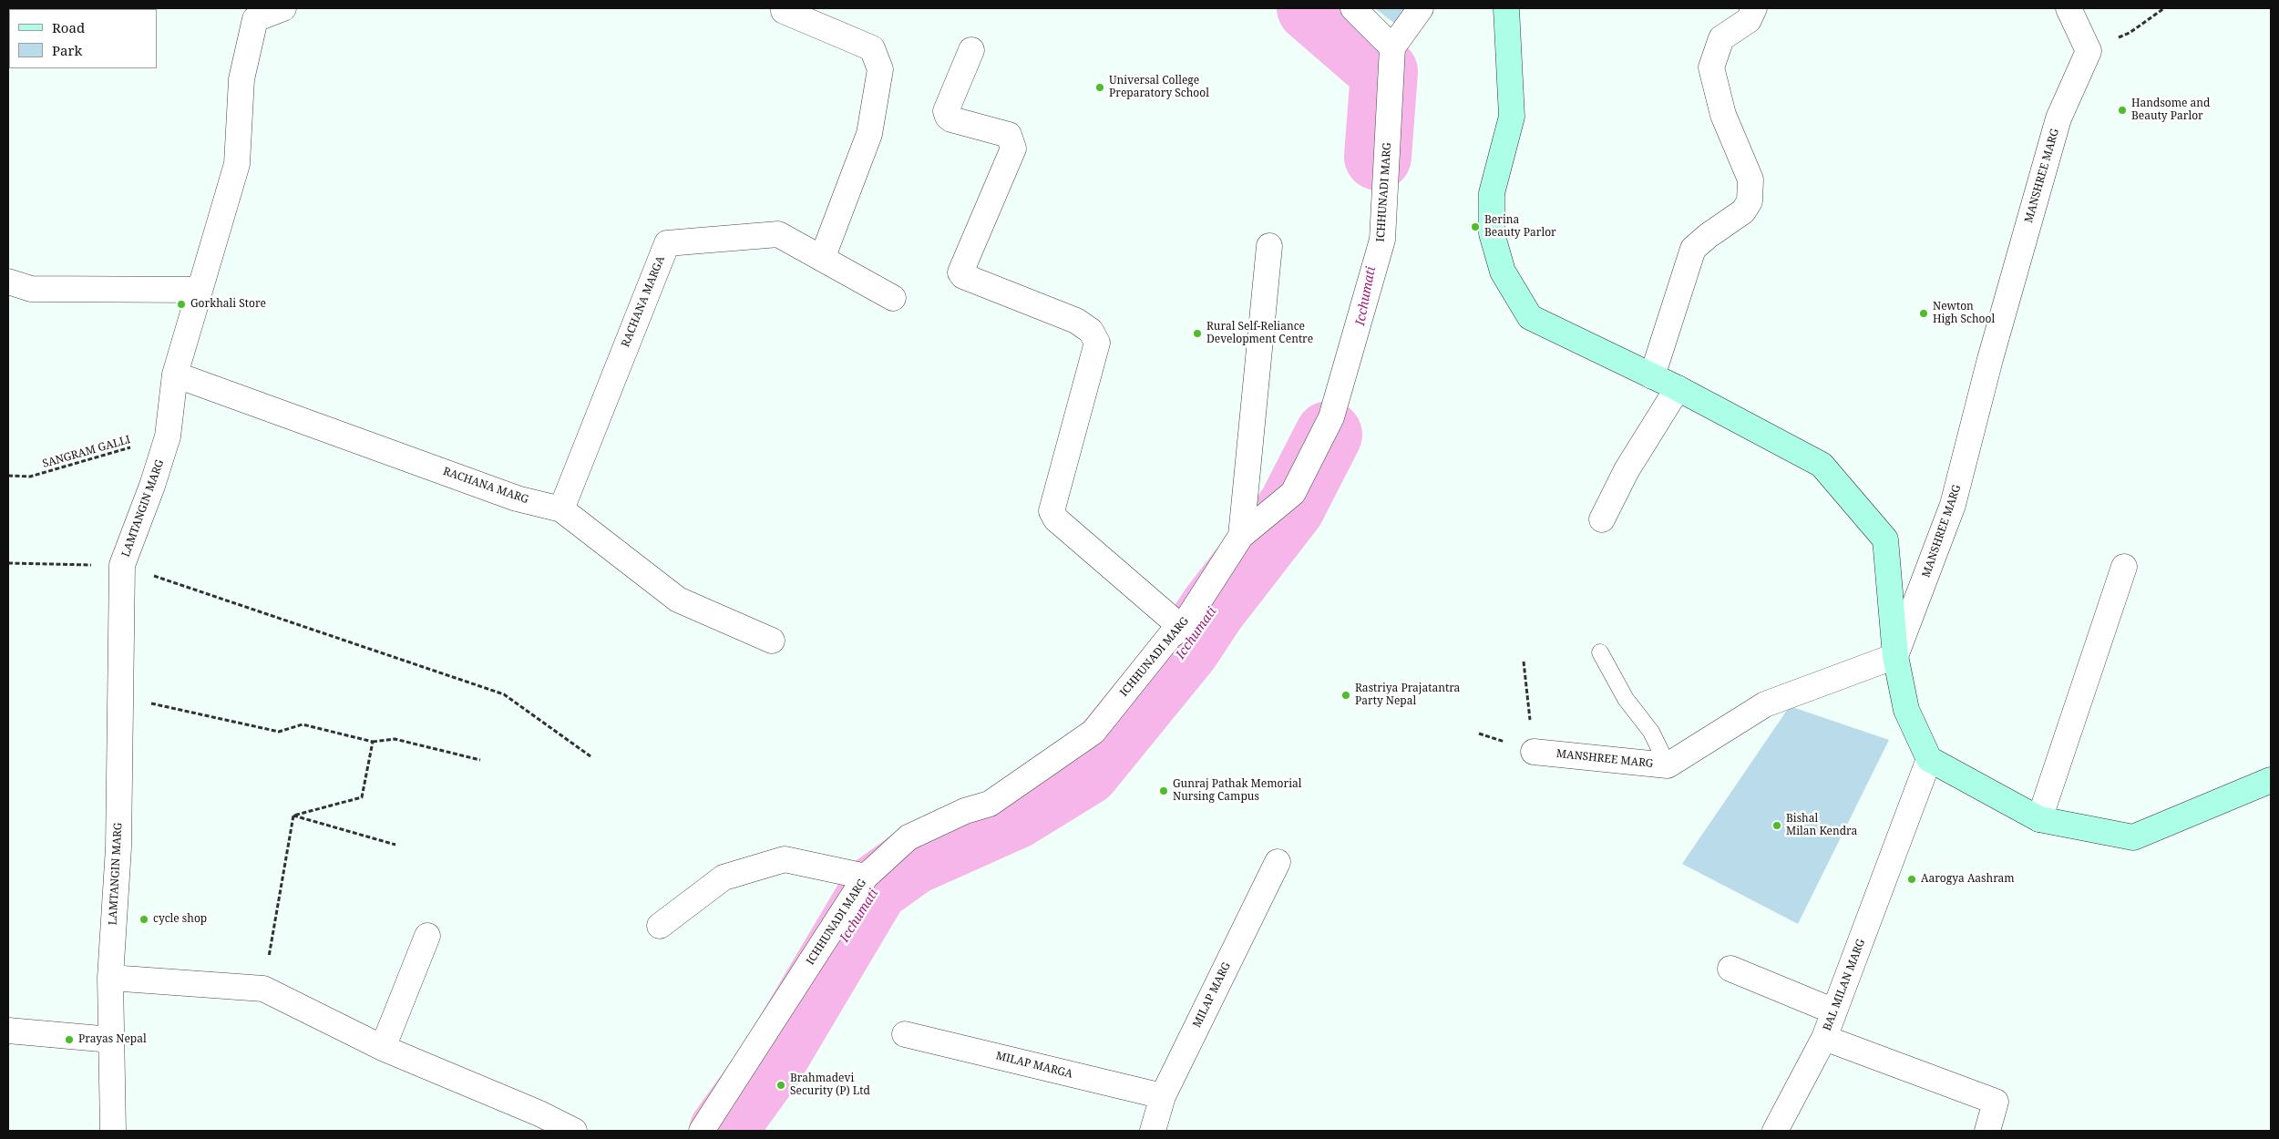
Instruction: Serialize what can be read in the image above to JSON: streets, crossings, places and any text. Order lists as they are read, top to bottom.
{
  "streets": {
    "street": [
      "MANSHREE MARG",
      "ICHHUNADI MARG",
      "RACHANA MARGA",
      "RACHANA MARG",
      "LAMTANGIN MARG",
      "BAL MILAN MARG",
      "MILAP MARG",
      "MILAP MARGA"
    ],
    "path": ["SANGRAM GALLI"]
  },
  "crossings": [
    ["RACHANA MARGA", "RACHANA MARG"],
    ["SANGRAM GALLI", "LAMTANGIN MARG"],
    ["RACHANA MARG", "LAMTANGIN MARG"],
    ["MILAP MARG", "MILAP MARGA"]
  ],
  "water": ["Icchumati"],
  "places": [
    "Universal College Preparatory School",
    "Handsome and Beauty Parlor",
    "Berina Beauty Parlor",
    "Gorkhali Store",
    "Newton High School",
    "Rural Self-Reliance Development Centre",
    "Rastriya Prajatantra Party Nepal",
    "Gunraj Pathak Memorial Nursing Campus",
    "Bishal Milan Kendra",
    "Aarogya Aashram",
    "cycle shop",
    "Prayas Nepal",
    "Brahmadevi Security (P) Ltd"
  ],
  "legend": ["Road", "Park"]
}
